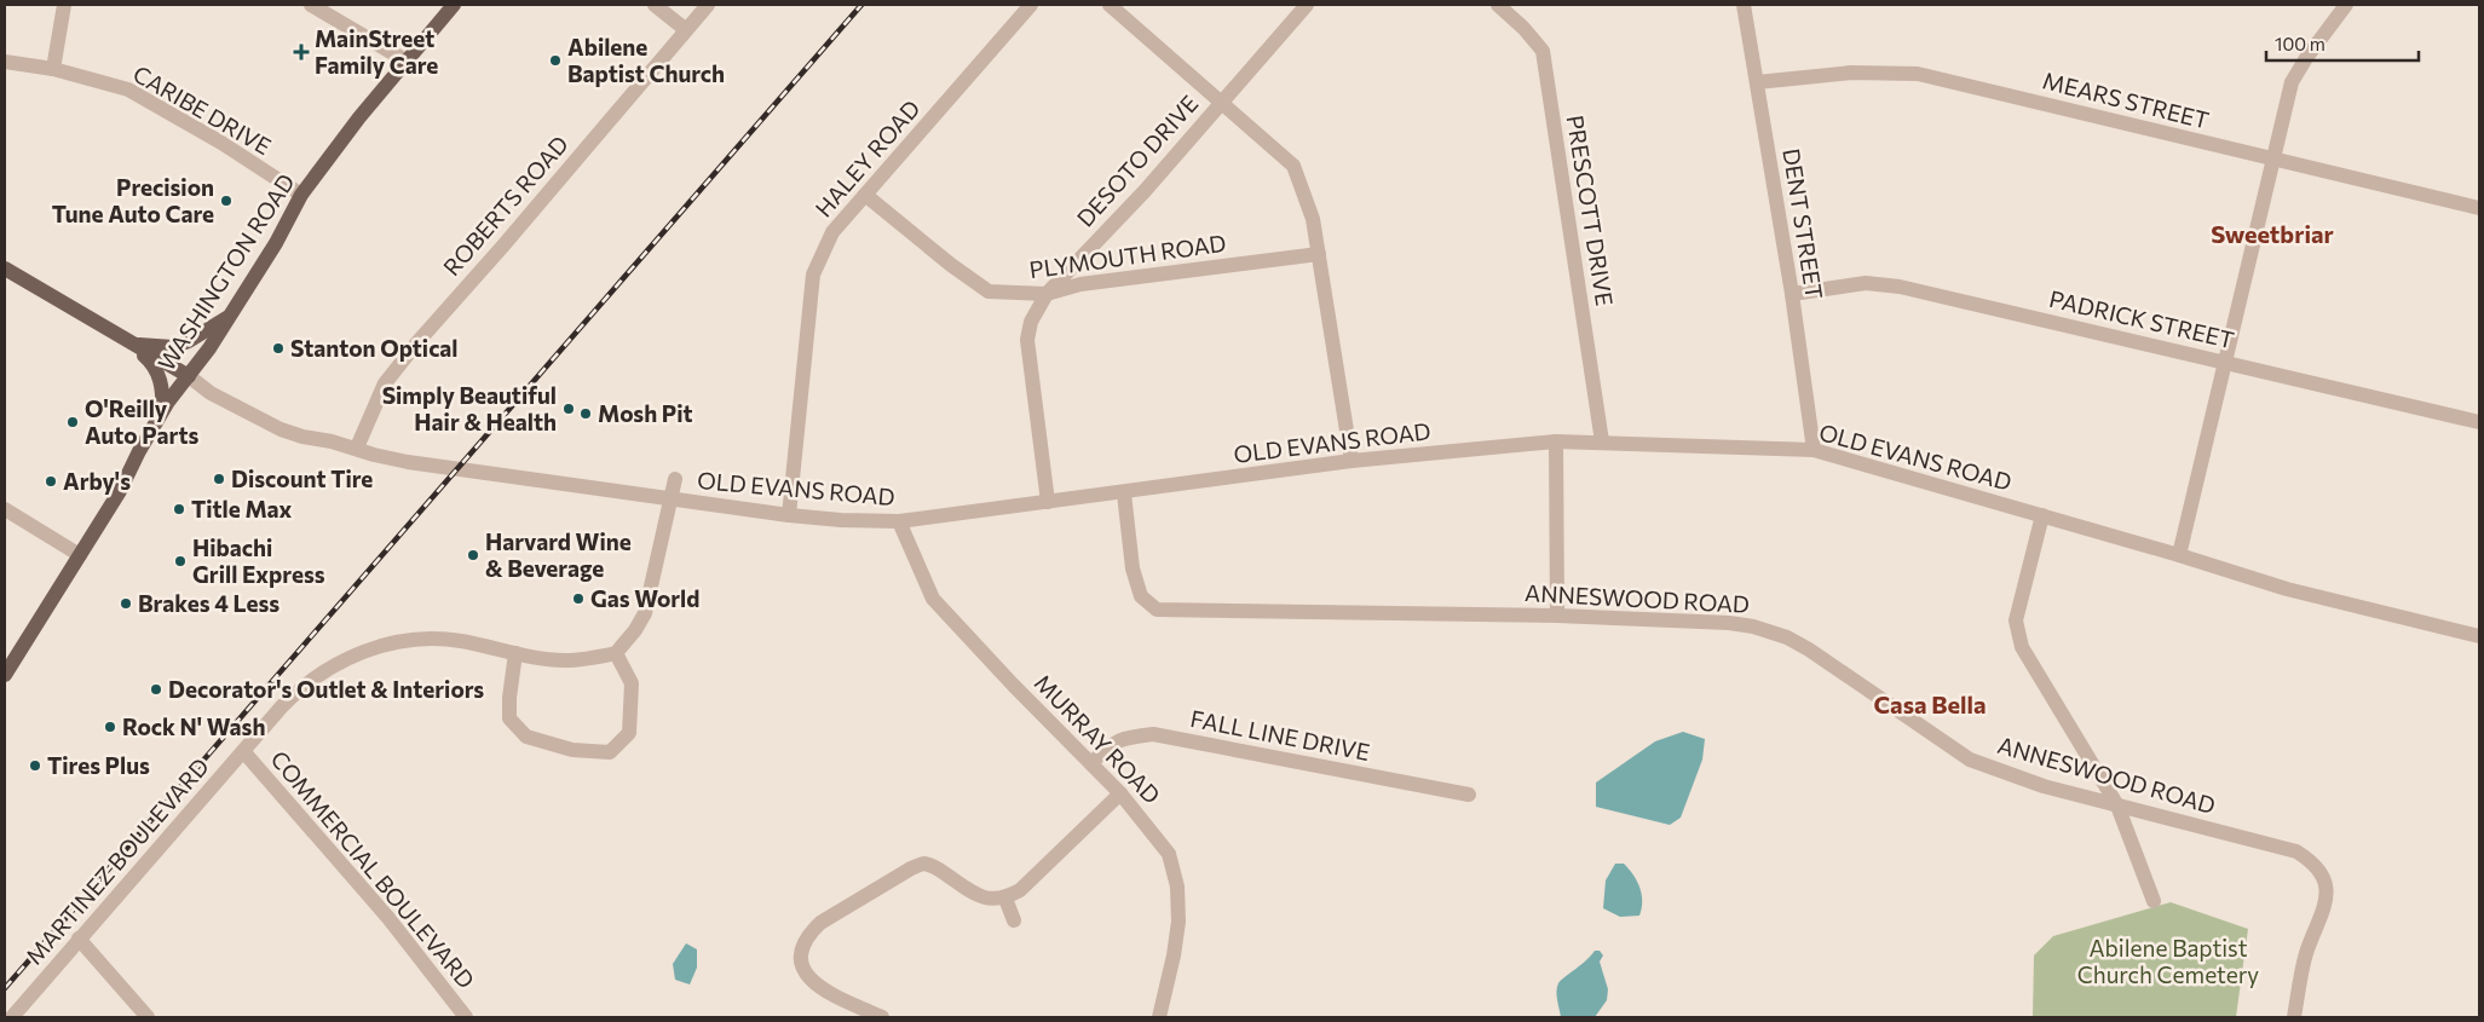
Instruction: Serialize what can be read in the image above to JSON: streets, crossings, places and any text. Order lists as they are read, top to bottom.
{
  "streets": {
    "main road": ["WASHINGTON ROAD"],
    "street": [
      "MEARS STREET",
      "CARIBE DRIVE",
      "HALEY ROAD",
      "DESOTO DRIVE",
      "ROBERTS ROAD",
      "PRESCOTT DRIVE",
      "DENT STREET",
      "PLYMOUTH ROAD",
      "PADRICK STREET",
      "OLD EVANS ROAD",
      "ANNESWOOD ROAD",
      "FALL LINE DRIVE",
      "MURRAY ROAD",
      "MARTINEZ BOULEVARD",
      "COMMERCIAL BOULEVARD"
    ]
  },
  "crossings": [
    ["MEARS STREET", "DENT STREET"],
    ["CARIBE DRIVE", "WASHINGTON ROAD"],
    ["HALEY ROAD", "PLYMOUTH ROAD"],
    ["HALEY ROAD", "OLD EVANS ROAD"],
    ["DESOTO DRIVE", "PLYMOUTH ROAD"],
    ["DESOTO DRIVE", "OLD EVANS ROAD"],
    ["ROBERTS ROAD", "OLD EVANS ROAD"],
    ["PRESCOTT DRIVE", "OLD EVANS ROAD"],
    ["DENT STREET", "PADRICK STREET"],
    ["DENT STREET", "OLD EVANS ROAD"],
    ["WASHINGTON ROAD", "OLD EVANS ROAD"],
    ["OLD EVANS ROAD", "ANNESWOOD ROAD"],
    ["OLD EVANS ROAD", "MURRAY ROAD"],
    ["FALL LINE DRIVE", "MURRAY ROAD"],
    ["MARTINEZ BOULEVARD", "COMMERCIAL BOULEVARD"]
  ],
  "districts": ["Sweetbriar", "Casa Bella"],
  "parks": ["Abilene Baptist Church Cemetery"],
  "places": {
    "health": ["MainStreet Family Care"],
    "other": [
      "Abilene Baptist Church",
      "Precision Tune Auto Care",
      "Stanton Optical",
      "Simply Beautiful Hair & Health",
      "Mosh Pit",
      "O'Reilly Auto Parts",
      "Discount Tire",
      "Arby's",
      "Title Max",
      "Harvard Wine & Beverage",
      "Hibachi Grill Express",
      "Gas World",
      "Brakes 4 Less",
      "Decorator's Outlet & Interiors",
      "Rock N' Wash",
      "Tires Plus"
    ]
  },
  "scale_bar": "100 m"
}
